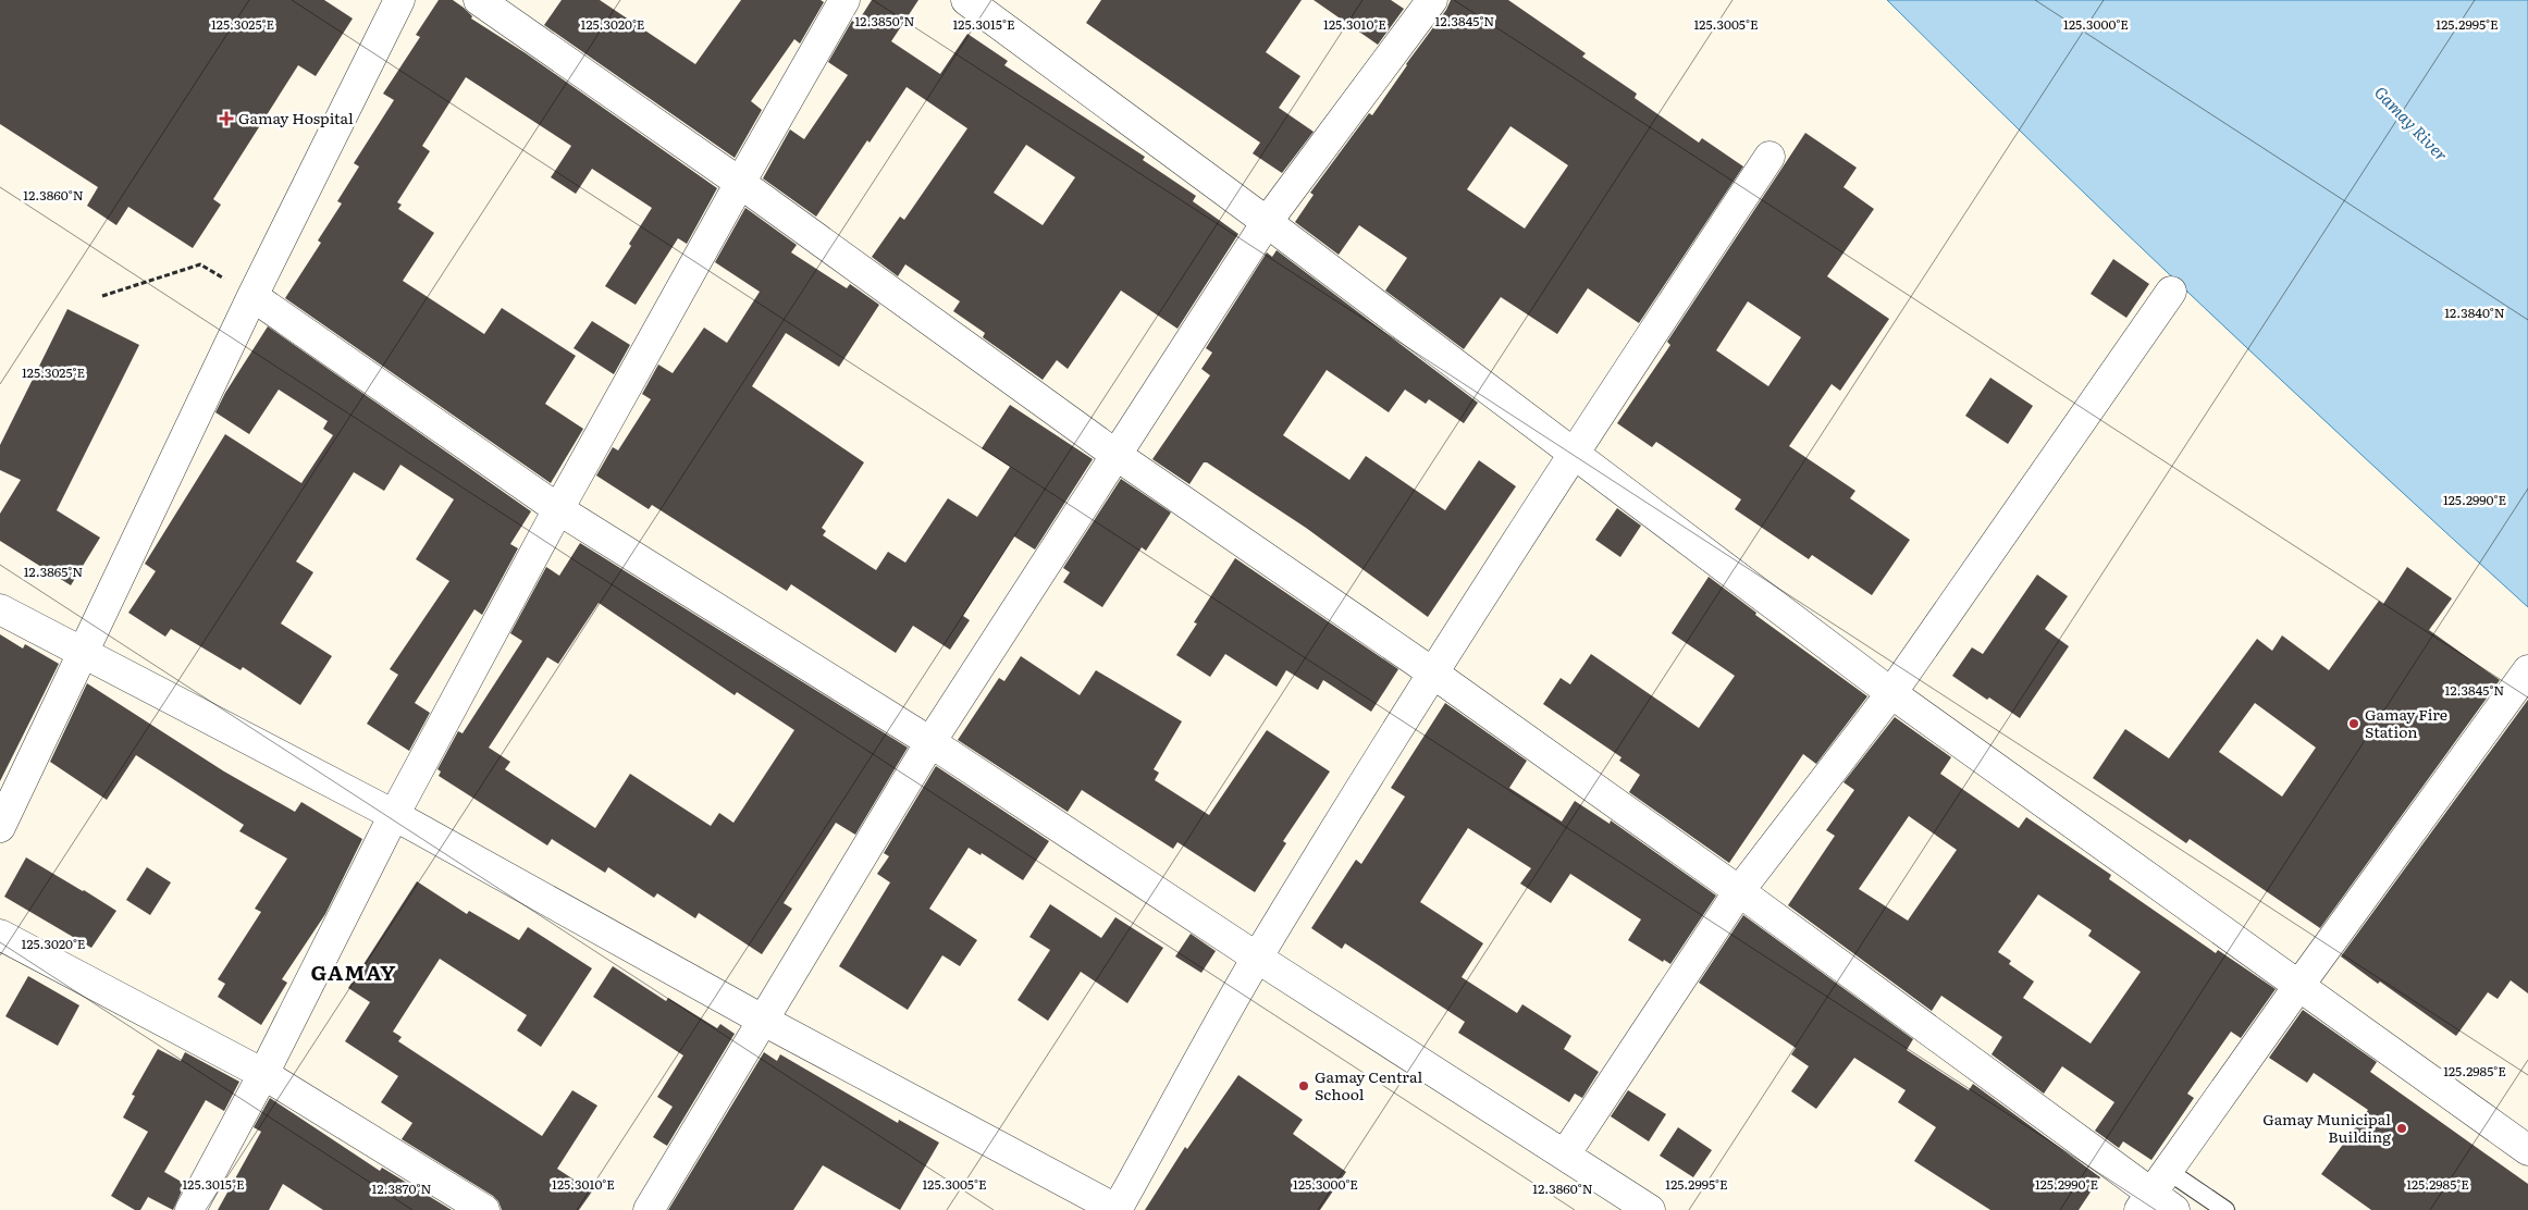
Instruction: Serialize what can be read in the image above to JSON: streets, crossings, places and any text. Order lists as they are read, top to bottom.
{
  "districts": ["GAMAY"],
  "water": ["Gamay River"],
  "places": {
    "health": ["Gamay Hospital"],
    "other": ["Gamay Fire Station", "Gamay Central School", "Gamay Municipal Building"]
  },
  "coordinates": [
    "12.3850°N",
    "12.3845°N",
    "125.3025°E",
    "125.3020°E",
    "125.3015°E",
    "125.3010°E",
    "125.3005°E",
    "125.3000°E",
    "125.2995°E",
    "12.3860°N",
    "12.3840°N",
    "125.2990°E",
    "12.3865°N",
    "125.2985°E",
    "12.3870°N"
  ]
}
